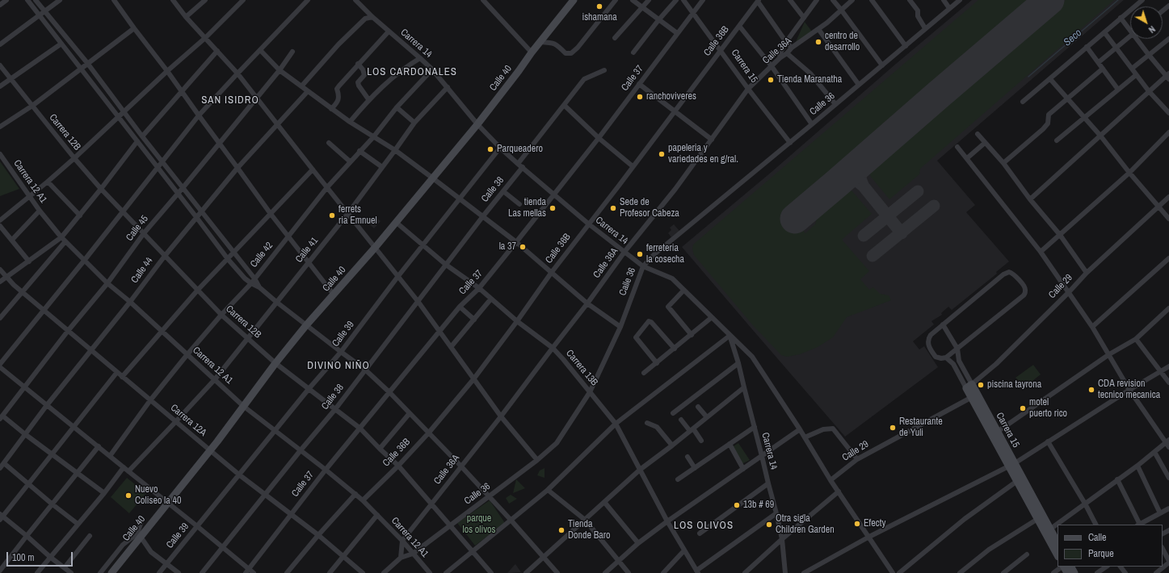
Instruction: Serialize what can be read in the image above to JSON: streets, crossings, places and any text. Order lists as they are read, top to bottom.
{
  "streets": {
    "street": [
      "Calle 36B",
      "Carrera 14",
      "Calle 36A",
      "Carrera 15",
      "Calle 40",
      "Calle 37",
      "Calle 36",
      "Carrera 12B",
      "Carrera 12 A1",
      "Calle 38",
      "Calle 45",
      "Calle 41",
      "Calle 42",
      "Calle 44",
      "Calle 29",
      "Calle 39",
      "Carrera 13B",
      "Carrera 12A"
    ]
  },
  "crossings": [
    ["Calle 36B", "Carrera 14"],
    ["Calle 36B", "Carrera 15"],
    ["Calle 36B", "Carrera 12B"],
    ["Calle 36B", "Carrera 12 A1"],
    ["Calle 36B", "Carrera 13B"],
    ["Carrera 14", "Calle 36A"],
    ["Carrera 14", "Calle 40"],
    ["Carrera 14", "Calle 37"],
    ["Carrera 14", "Calle 36"],
    ["Carrera 14", "Calle 38"],
    ["Carrera 14", "Calle 41"],
    ["Carrera 14", "Calle 42"],
    ["Carrera 14", "Calle 39"],
    ["Calle 36A", "Carrera 15"],
    ["Calle 36A", "Carrera 12B"],
    ["Calle 36A", "Carrera 12 A1"],
    ["Calle 36A", "Carrera 13B"],
    ["Carrera 15", "Calle 37"],
    ["Carrera 15", "Calle 36"],
    ["Carrera 15", "Calle 29"],
    ["Calle 40", "Carrera 12B"],
    ["Calle 40", "Carrera 12 A1"],
    ["Calle 40", "Carrera 13B"],
    ["Calle 40", "Carrera 12A"],
    ["Calle 37", "Carrera 12B"],
    ["Calle 37", "Carrera 12 A1"],
    ["Calle 37", "Carrera 13B"],
    ["Calle 37", "Carrera 12A"],
    ["Calle 36", "Carrera 12B"],
    ["Calle 36", "Carrera 12 A1"],
    ["Calle 36", "Carrera 13B"],
    ["Carrera 12B", "Calle 38"],
    ["Carrera 12B", "Calle 45"],
    ["Carrera 12B", "Calle 41"],
    ["Carrera 12B", "Calle 42"],
    ["Carrera 12B", "Calle 44"],
    ["Carrera 12B", "Calle 39"],
    ["Carrera 12 A1", "Calle 38"],
    ["Carrera 12 A1", "Calle 45"],
    ["Carrera 12 A1", "Calle 41"],
    ["Carrera 12 A1", "Calle 42"],
    ["Carrera 12 A1", "Calle 44"],
    ["Carrera 12 A1", "Calle 39"],
    ["Calle 38", "Carrera 13B"],
    ["Calle 38", "Carrera 12A"],
    ["Calle 45", "Carrera 12A"],
    ["Calle 41", "Carrera 12A"],
    ["Calle 42", "Carrera 12A"],
    ["Calle 44", "Carrera 12A"],
    ["Calle 39", "Carrera 13B"],
    ["Calle 39", "Carrera 12A"]
  ],
  "districts": [
    "LOS CARDONALES",
    "SAN ISIDRO",
    "DIVINO NIÑO",
    "LOS OLIVOS"
  ],
  "water": ["Seco"],
  "parks": ["parque los olivos"],
  "places": [
    "ishamana",
    "centro de desarrollo",
    "Tienda Maranatha",
    "ranchoviveres",
    "Parqueadero",
    "papeleria y variedades en g/ral.",
    "tienda Las mellas",
    "Sede de Profesor Cabeza",
    "ferrets ria Emnuel",
    "la 37",
    "ferreteria la cosecha",
    "piscina tayrona",
    "CDA revision tecnico mecanica",
    "motel puerto rico",
    "Restaurante de Yuli",
    "Nuevo Coliseo la 40",
    "13b # 69",
    "Efecty",
    "Otra sigla Children Garden",
    "Tienda Donde Baro"
  ],
  "legend": ["Calle", "Parque"],
  "scale_bar": "100 m",
  "north": "bottom right"
}
